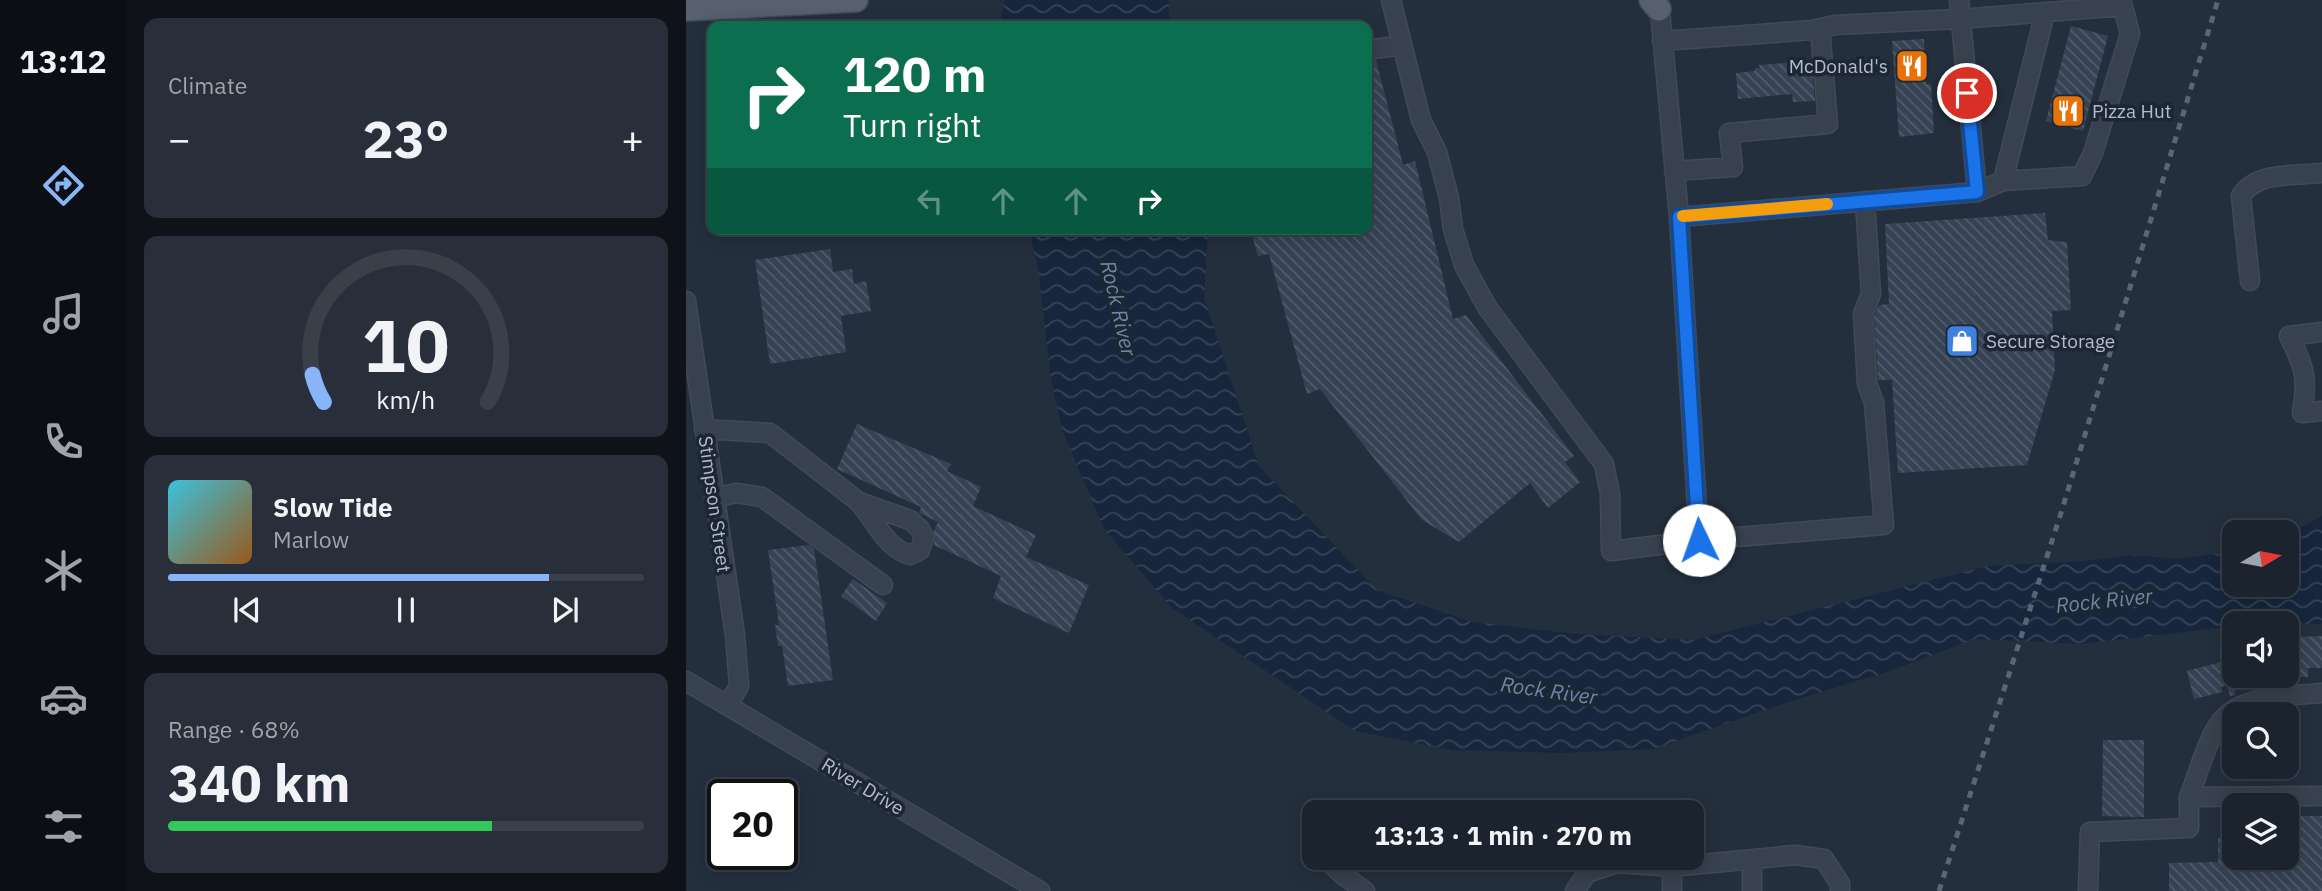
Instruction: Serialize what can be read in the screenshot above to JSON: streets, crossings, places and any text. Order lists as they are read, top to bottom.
{
  "streets": {
    "street": ["Stimpson Street", "River Drive"]
  },
  "crossings": [
    ["Stimpson Street", "River Drive"]
  ],
  "water": ["Rock River"],
  "places": {
    "restaurant": ["McDonald's", "Pizza Hut"],
    "shop": ["Secure Storage"]
  },
  "north": "right",
  "page": {
    "tabs": "13:12",
    "tile": [
      "Climate",
      ["Range · 68%", "340 km"]
    ],
    "turn": ["120 m", "Turn right"],
    "heat": ["−", "23°", "+"],
    "song": ["Slow Tide", "Marlow"],
    "limit": "20",
    "trip": "13:13 · 1 min · 270 m",
    "gauge": ["10", "km/h"]
  }
}
